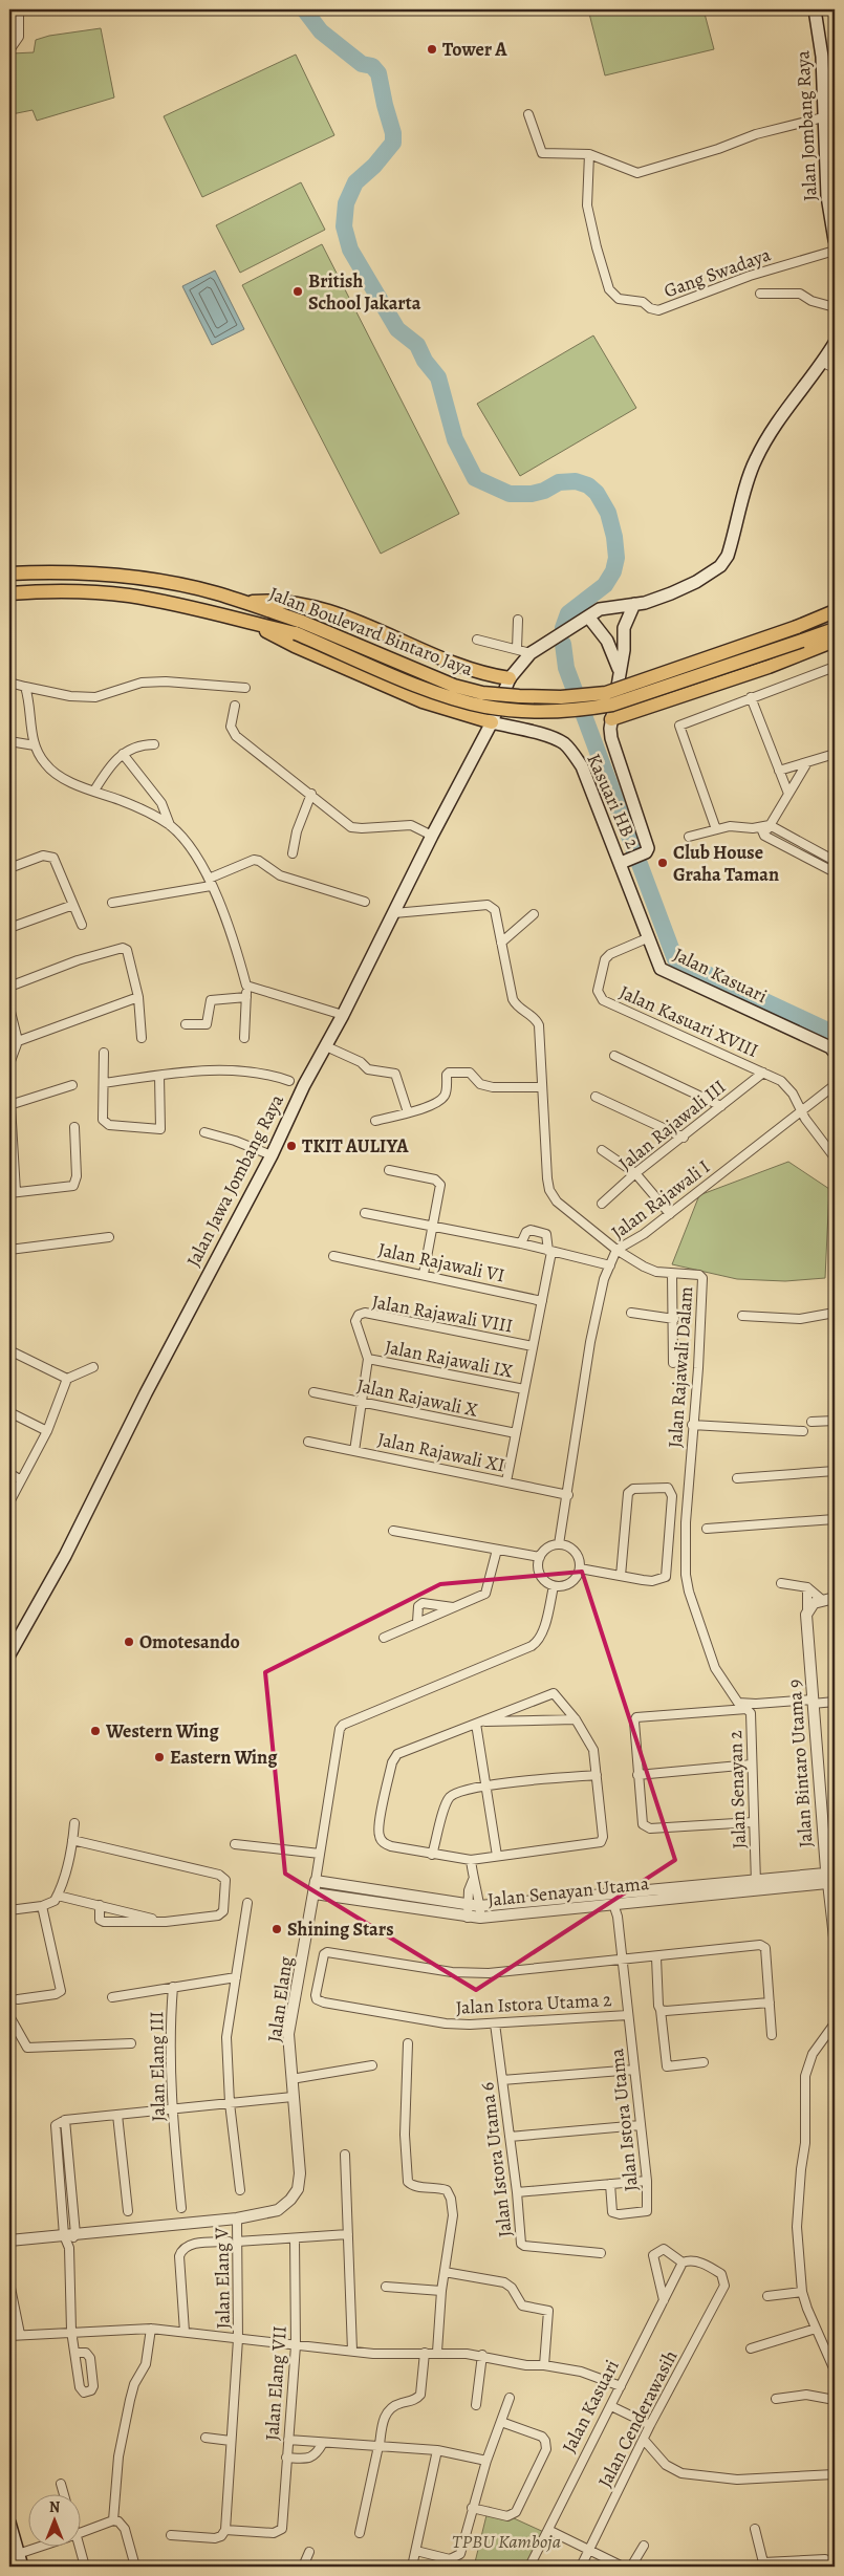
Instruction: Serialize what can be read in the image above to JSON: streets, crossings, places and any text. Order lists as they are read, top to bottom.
{
  "streets": {
    "main road": [
      "Jalan Jombang Raya",
      "Jalan Boulevard Bintaro Jaya",
      "Kasuari HB 2",
      "Jalan Kasuari",
      "Jalan Jawa Jombang Raya"
    ],
    "street": [
      "Gang Swadaya",
      "Jalan Kasuari XVIII",
      "Jalan Rajawali III",
      "Jalan Rajawali I",
      "Jalan Rajawali VI",
      "Jalan Rajawali VIII",
      "Jalan Rajawali IX",
      "Jalan Rajawali Dalam",
      "Jalan Rajawali X",
      "Jalan Rajawali XI",
      "Jalan Bintaro Utama 9",
      "Jalan Senayan 2",
      "Jalan Senayan Utama",
      "Jalan Elang",
      "Jalan Istora Utama 2",
      "Jalan Elang III",
      "Jalan Istora Utama",
      "Jalan Istora Utama 6",
      "Jalan Elang V",
      "Jalan Elang VII",
      "Jalan Cenderawasih"
    ]
  },
  "crossings": [
    ["Kasuari HB 2", "Jalan Kasuari"],
    ["Kasuari HB 2", "Jalan Jawa Jombang Raya"],
    ["Jalan Kasuari", "Jalan Kasuari XVIII"],
    ["Jalan Kasuari", "Jalan Cenderawasih"],
    ["Jalan Kasuari XVIII", "Jalan Rajawali III"],
    ["Jalan Kasuari XVIII", "Jalan Rajawali I"],
    ["Jalan Jawa Jombang Raya", "Jalan Rajawali Dalam"],
    ["Jalan Rajawali I", "Jalan Rajawali Dalam"],
    ["Jalan Rajawali I", "Jalan Rajawali XI"],
    ["Jalan Rajawali I", "Jalan Elang"],
    ["Jalan Rajawali VIII", "Jalan Rajawali IX"],
    ["Jalan Rajawali VIII", "Jalan Rajawali X"],
    ["Jalan Rajawali VIII", "Jalan Rajawali XI"],
    ["Jalan Rajawali Dalam", "Jalan Bintaro Utama 9"],
    ["Jalan Bintaro Utama 9", "Jalan Senayan Utama"],
    ["Jalan Senayan 2", "Jalan Senayan Utama"],
    ["Jalan Senayan Utama", "Jalan Elang"],
    ["Jalan Senayan Utama", "Jalan Istora Utama"],
    ["Jalan Elang", "Jalan Elang V"],
    ["Jalan Istora Utama 2", "Jalan Istora Utama"],
    ["Jalan Istora Utama 2", "Jalan Istora Utama 6"],
    ["Jalan Elang V", "Jalan Elang VII"]
  ],
  "parks": ["TPBU Kamboja"],
  "places": [
    "Tower A",
    "British School Jakarta",
    "Club House Graha Taman",
    "TKIT AULIYA",
    "Omotesando",
    "Western Wing",
    "Eastern Wing",
    "Shining Stars"
  ],
  "north": "top"
}
